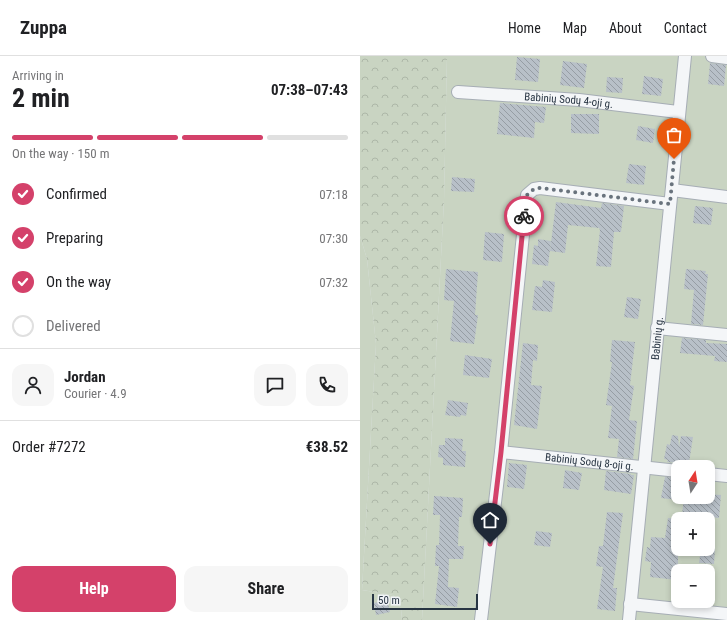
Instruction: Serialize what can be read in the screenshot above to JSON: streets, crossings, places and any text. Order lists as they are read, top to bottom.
{
  "streets": {
    "street": ["Babinių Sodų 4-oji g.", "Babinių g.", "Babinių Sodų 8-oji g."]
  },
  "crossings": [
    ["Babinių Sodų 4-oji g.", "Babinių g."],
    ["Babinių g.", "Babinių Sodų 8-oji g."]
  ],
  "scale_bar": "50 m",
  "north": "top",
  "page": {
    "header": "Zuppa",
    "nav": [
      "Home",
      "Map",
      "About",
      "Contact"
    ],
    "heading": ["2 min", "Arriving in", "07:38–07:43"],
    "panel": [
      "Jordan",
      "Courier · 4.9",
      "Order #7272",
      "€38.52"
    ],
    "bar": "On the way · 150 m",
    "list": [
      ["Confirmed", "07:18"],
      ["Preparing", "07:30"],
      ["On the way", "07:32"],
      "Delivered"
    ],
    "map_buttons": ["+", "−"],
    "buttons": ["Help", "Share"],
    "scale": "50 m"
  }
}
